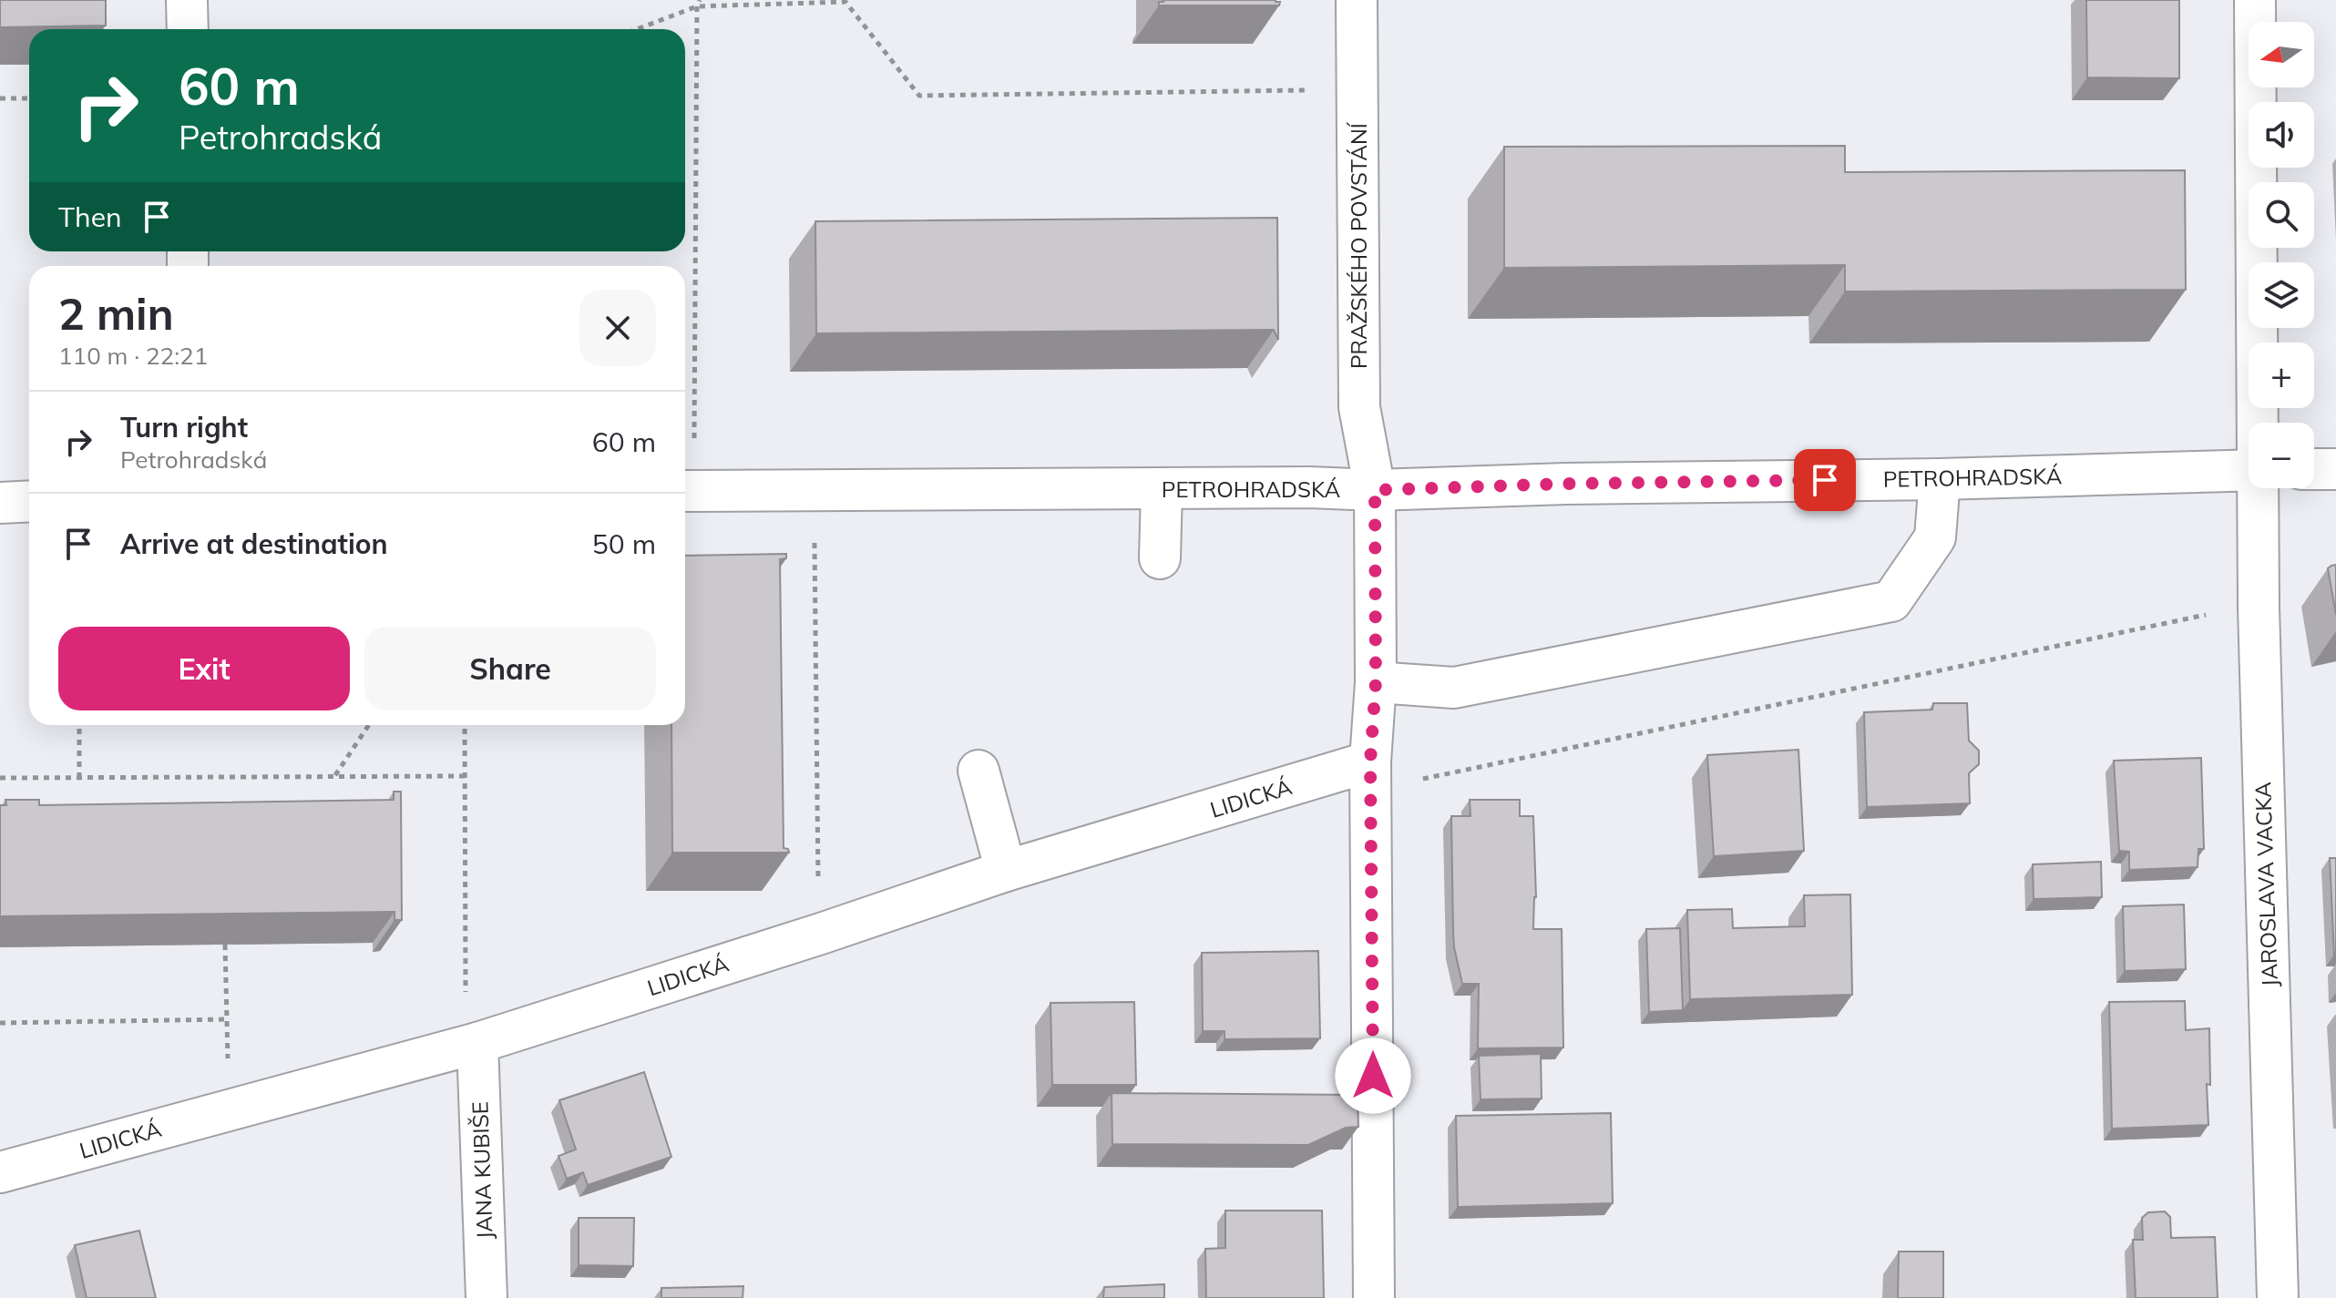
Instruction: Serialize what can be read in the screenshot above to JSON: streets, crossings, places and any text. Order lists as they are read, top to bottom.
{
  "streets": {
    "street": [
      "PRAŽSKÉHO POVSTÁNÍ",
      "PETROHRADSKÁ",
      "LIDICKÁ",
      "JAROSLAVA VACKA",
      "JANA KUBIŠE"
    ]
  },
  "crossings": [
    ["PRAŽSKÉHO POVSTÁNÍ", "PETROHRADSKÁ"],
    ["PRAŽSKÉHO POVSTÁNÍ", "LIDICKÁ"],
    ["LIDICKÁ", "JANA KUBIŠE"]
  ],
  "north": "left",
  "page": {
    "map_buttons": ["+", "−"],
    "turn": ["60 m", "Petrohradská"],
    "then": "Then",
    "heading": ["2 min", "110 m · 22:21"],
    "list": [
      {
        "name": "Turn right",
        "note": "Petrohradská",
        "value": "60 m"
      },
      {
        "name": "Arrive at destination",
        "value": "50 m"
      }
    ],
    "buttons": ["Exit", "Share"]
  }
}
